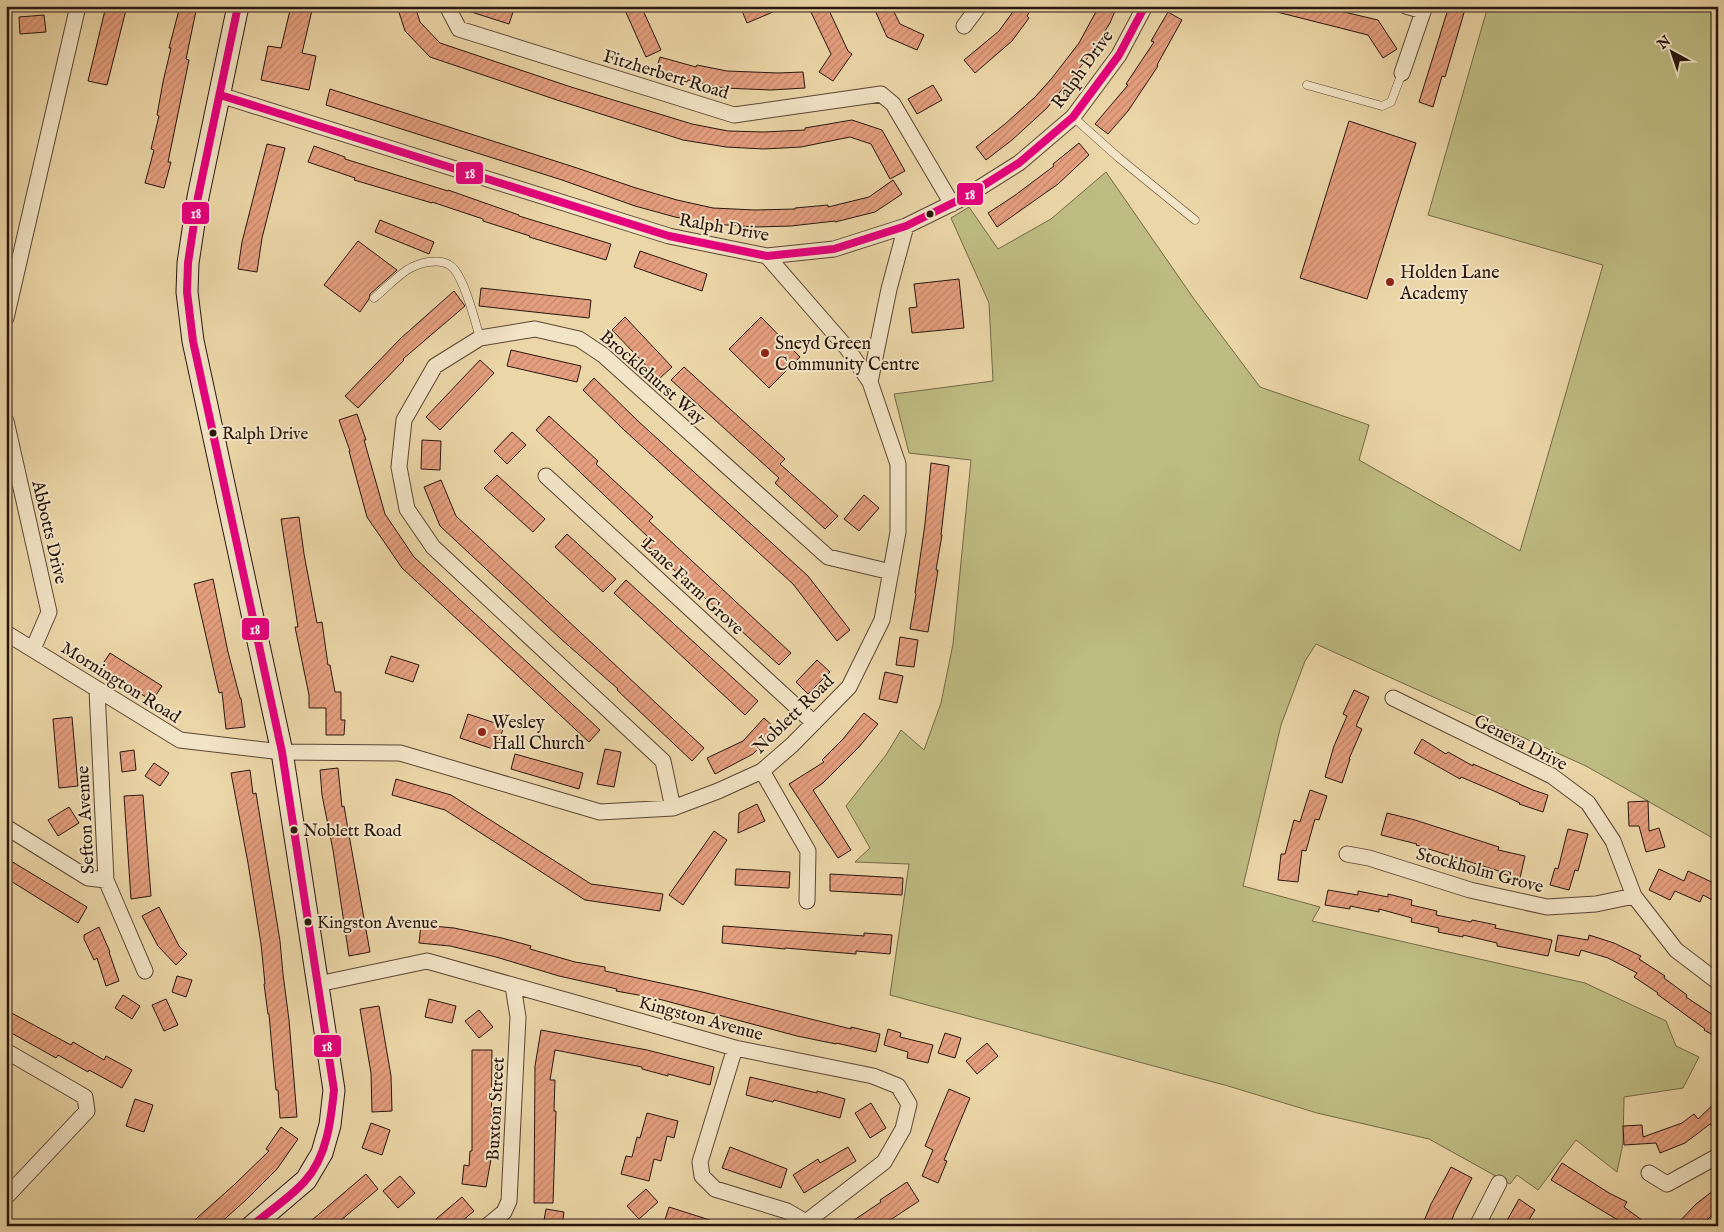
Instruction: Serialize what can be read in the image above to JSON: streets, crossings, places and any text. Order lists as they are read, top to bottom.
{
  "streets": {
    "street": [
      "Ralph Drive",
      "Fitzherbert Road",
      "Brocklehurst Way",
      "Abbotts Drive",
      "Lane Farm Grove",
      "Mornington Road",
      "Noblett Road",
      "Geneva Drive",
      "Sefton Avenue",
      "Stockholm Grove",
      "Kingston Avenue",
      "Buxton Street"
    ]
  },
  "crossings": [
    ["Ralph Drive", "Fitzherbert Road"],
    ["Ralph Drive", "Noblett Road"],
    ["Brocklehurst Way", "Noblett Road"],
    ["Abbotts Drive", "Mornington Road"],
    ["Lane Farm Grove", "Noblett Road"],
    ["Mornington Road", "Noblett Road"],
    ["Mornington Road", "Sefton Avenue"],
    ["Geneva Drive", "Stockholm Grove"],
    ["Kingston Avenue", "Buxton Street"]
  ],
  "places": [
    "Holden Lane Academy",
    "Sneyd Green Community Centre",
    "Ralph Drive",
    "Wesley Hall Church",
    "Noblett Road",
    "Kingston Avenue"
  ],
  "lines": ["transit line 18"],
  "north": "top left"
}
